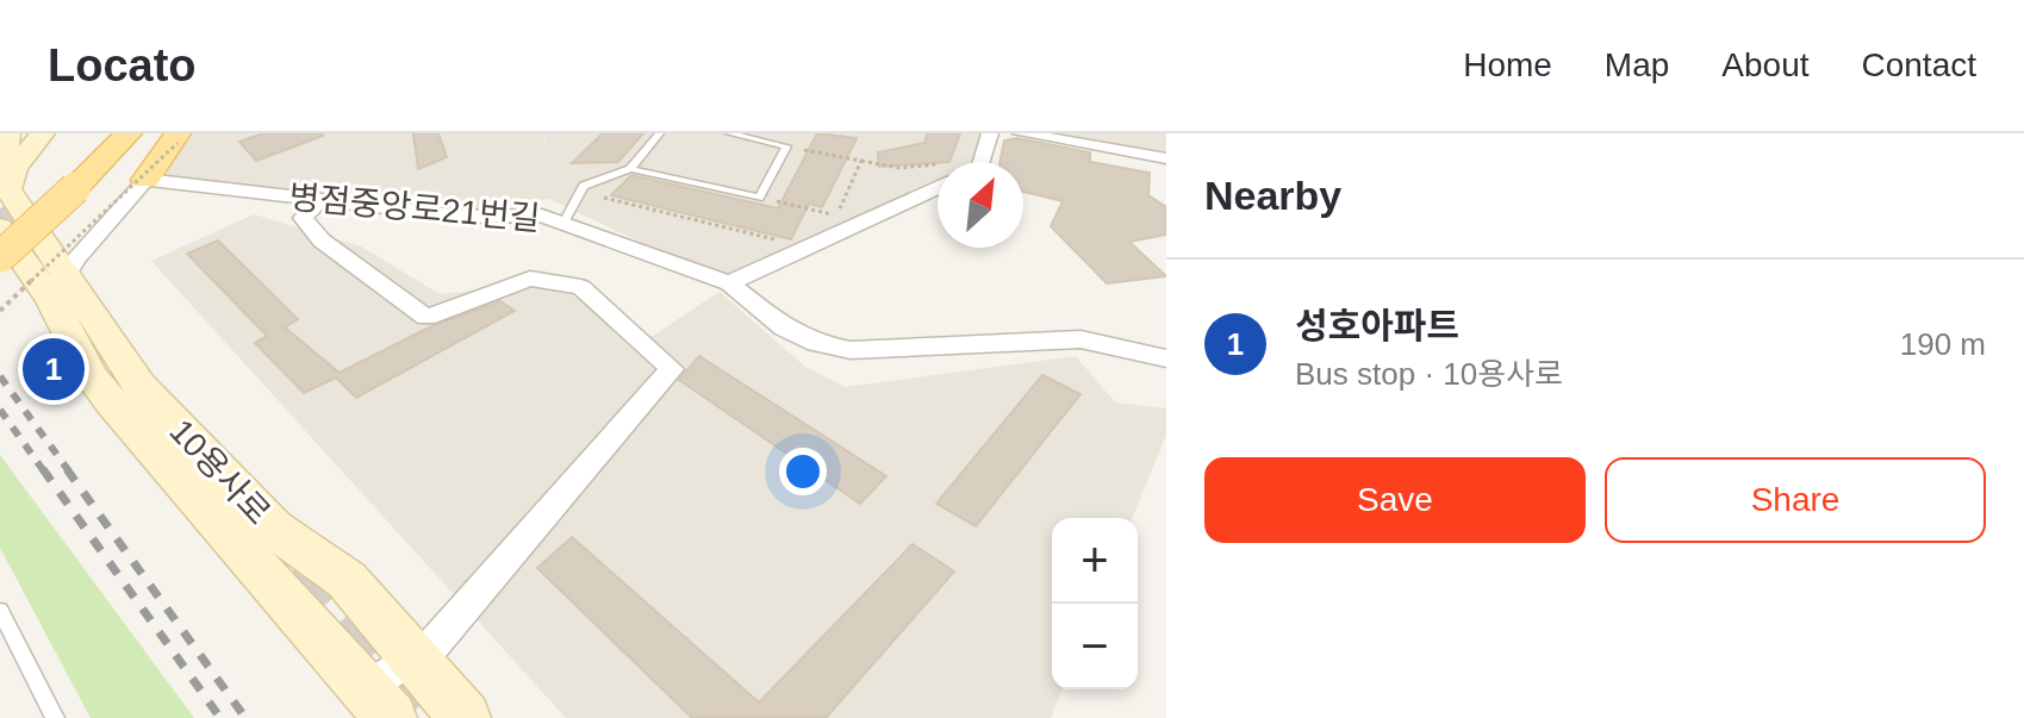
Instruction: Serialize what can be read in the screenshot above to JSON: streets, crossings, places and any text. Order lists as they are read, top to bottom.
{
  "streets": {
    "street": ["병점중앙로21번길", "10용사로"]
  },
  "north": "top right",
  "page": {
    "header": "Locato",
    "nav": [
      "Home",
      "Map",
      "About",
      "Contact"
    ],
    "heading": "Nearby",
    "list": [
      {
        "mark": "1",
        "name": "성호아파트",
        "note": "Bus stop · 10용사로",
        "value": "190 m"
      }
    ],
    "pins": "1",
    "buttons": ["Save", "Share"],
    "map_buttons": ["+", "−"]
  }
}
